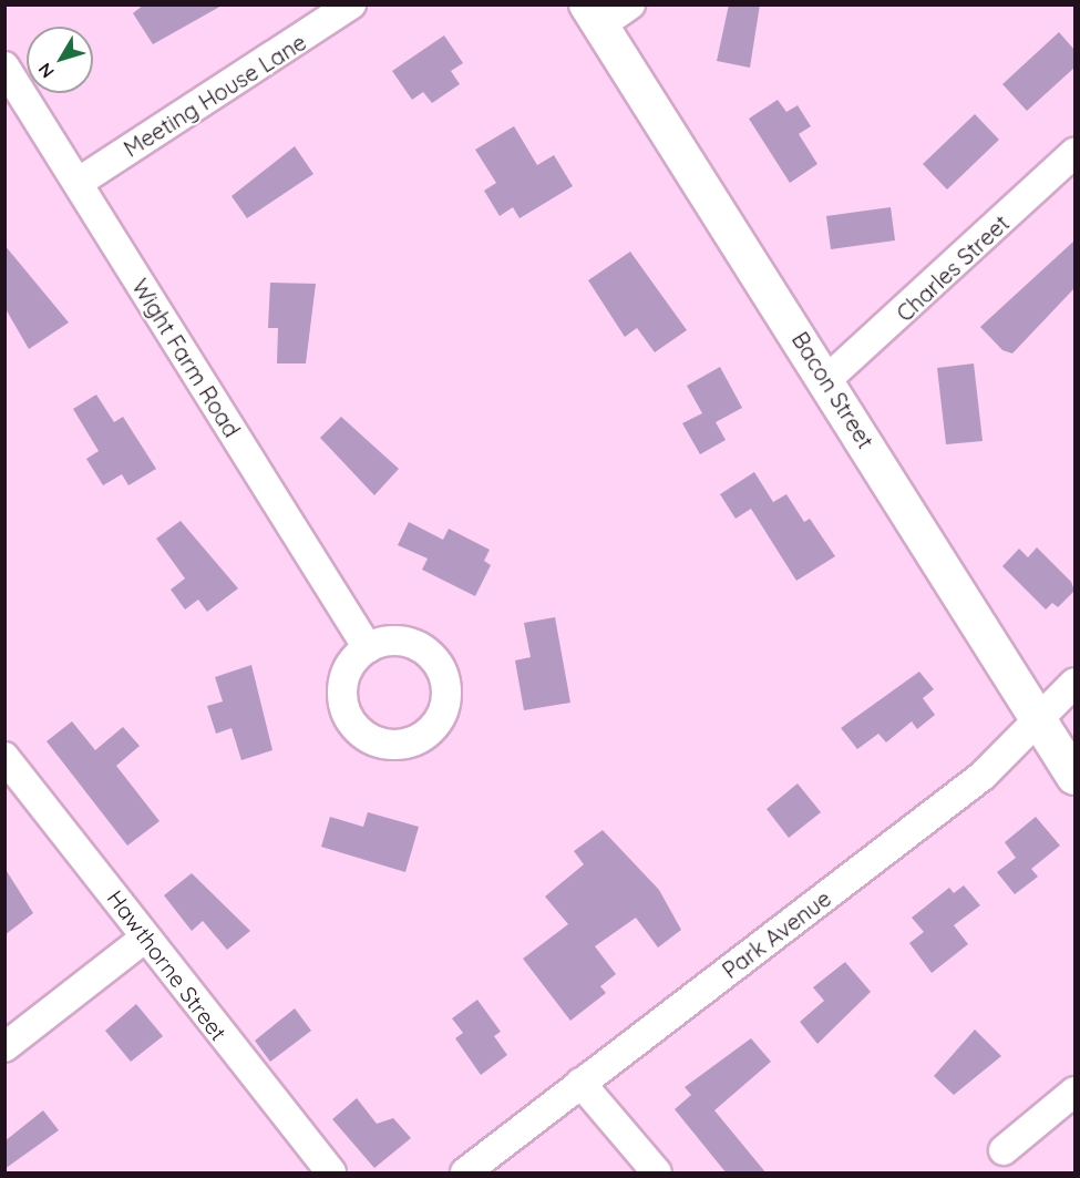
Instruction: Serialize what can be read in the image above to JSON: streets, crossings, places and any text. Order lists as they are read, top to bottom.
{
  "streets": {
    "street": [
      "Meeting House Lane",
      "Charles Street",
      "Wight Farm Road",
      "Bacon Street",
      "Park Avenue",
      "Hawthorne Street"
    ]
  },
  "crossings": [
    ["Meeting House Lane", "Wight Farm Road"],
    ["Charles Street", "Bacon Street"],
    ["Bacon Street", "Park Avenue"]
  ],
  "north": "bottom left"
}
